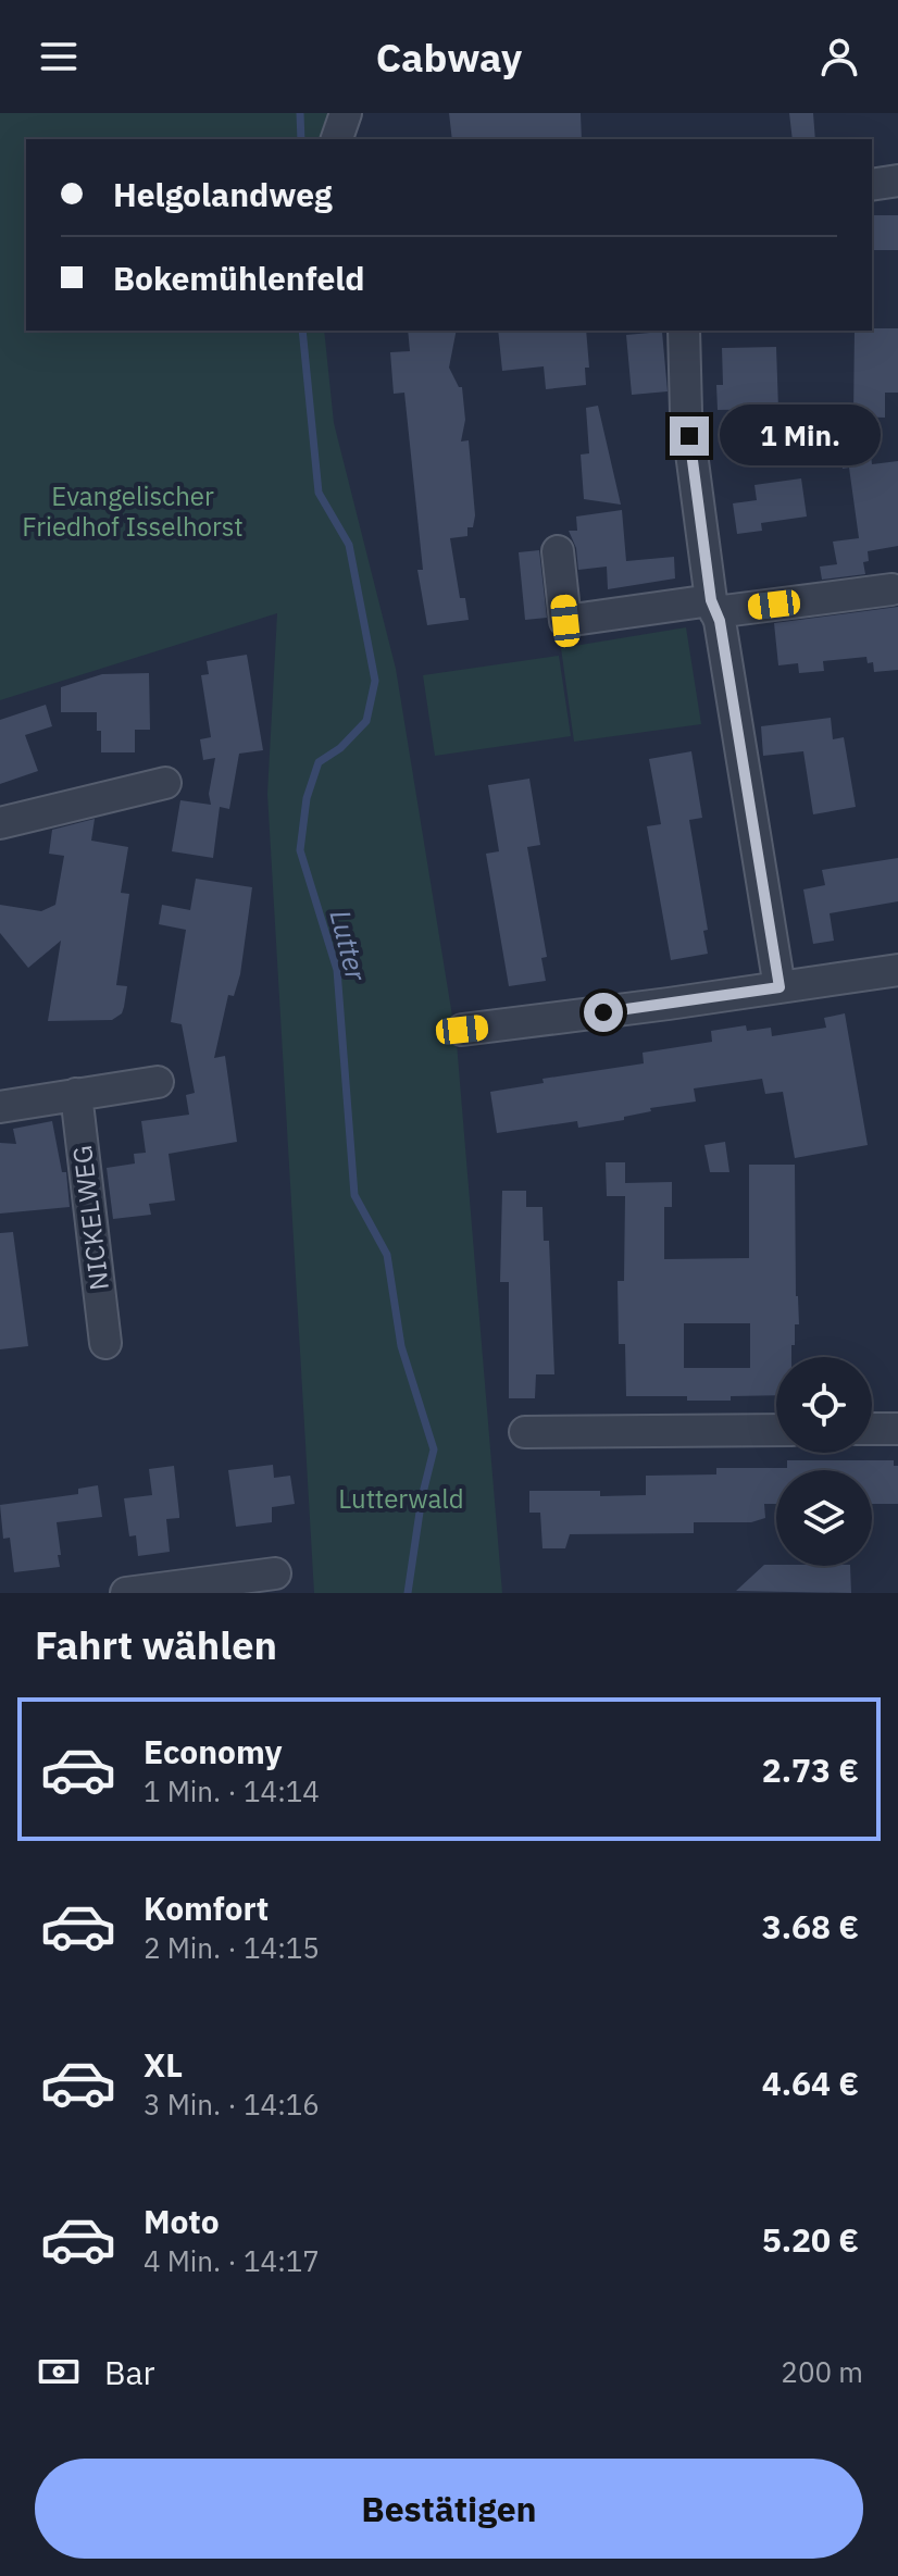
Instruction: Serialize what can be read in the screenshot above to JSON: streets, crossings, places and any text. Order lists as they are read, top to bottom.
{
  "streets": {
    "street": ["NICKELWEG"]
  },
  "water": ["Lutter"],
  "parks": ["Evangelischer Friedhof Isselhorst", "Lutterwald"],
  "page": {
    "header": "Cabway",
    "banner": ["Helgolandweg", "Bokemühlenfeld"],
    "bubble": "1 Min.",
    "heading": "Fahrt wählen",
    "list": [
      {
        "name": "Economy",
        "note": "1 Min. · 14:14",
        "value": "2.73 €"
      },
      {
        "name": "Komfort",
        "note": "2 Min. · 14:15",
        "value": "3.68 €"
      },
      {
        "name": "XL",
        "note": "3 Min. · 14:16",
        "value": "4.64 €"
      },
      {
        "name": "Moto",
        "note": "4 Min. · 14:17",
        "value": "5.20 €"
      }
    ],
    "pay": ["Bar", "200 m"],
    "buttons": "Bestätigen"
  }
}
